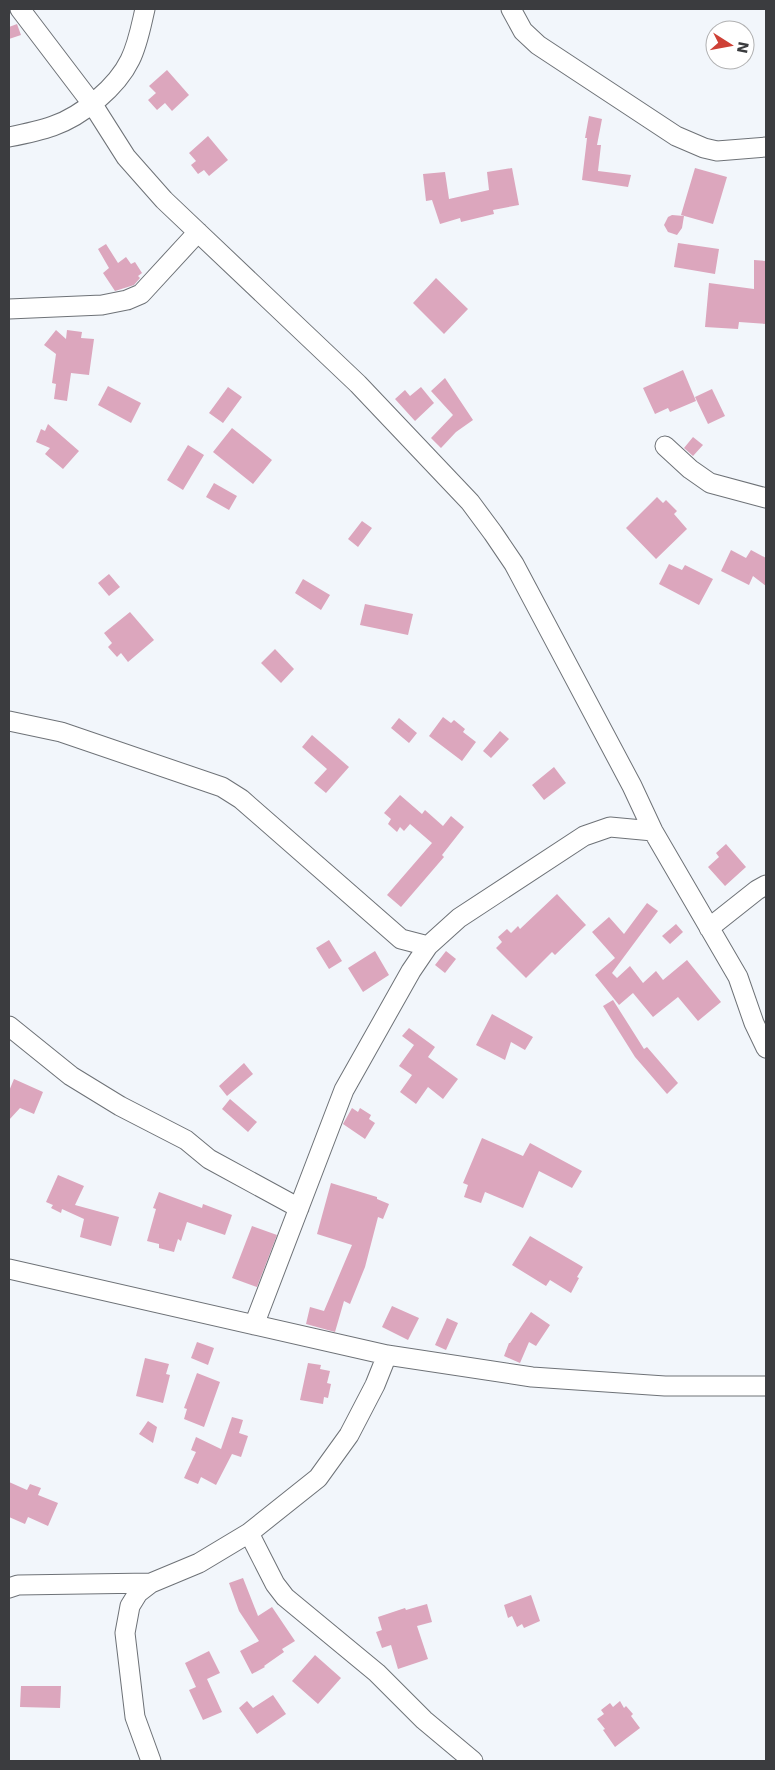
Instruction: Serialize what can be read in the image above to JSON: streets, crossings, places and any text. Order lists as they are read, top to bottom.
{
  "north": "right"
}
